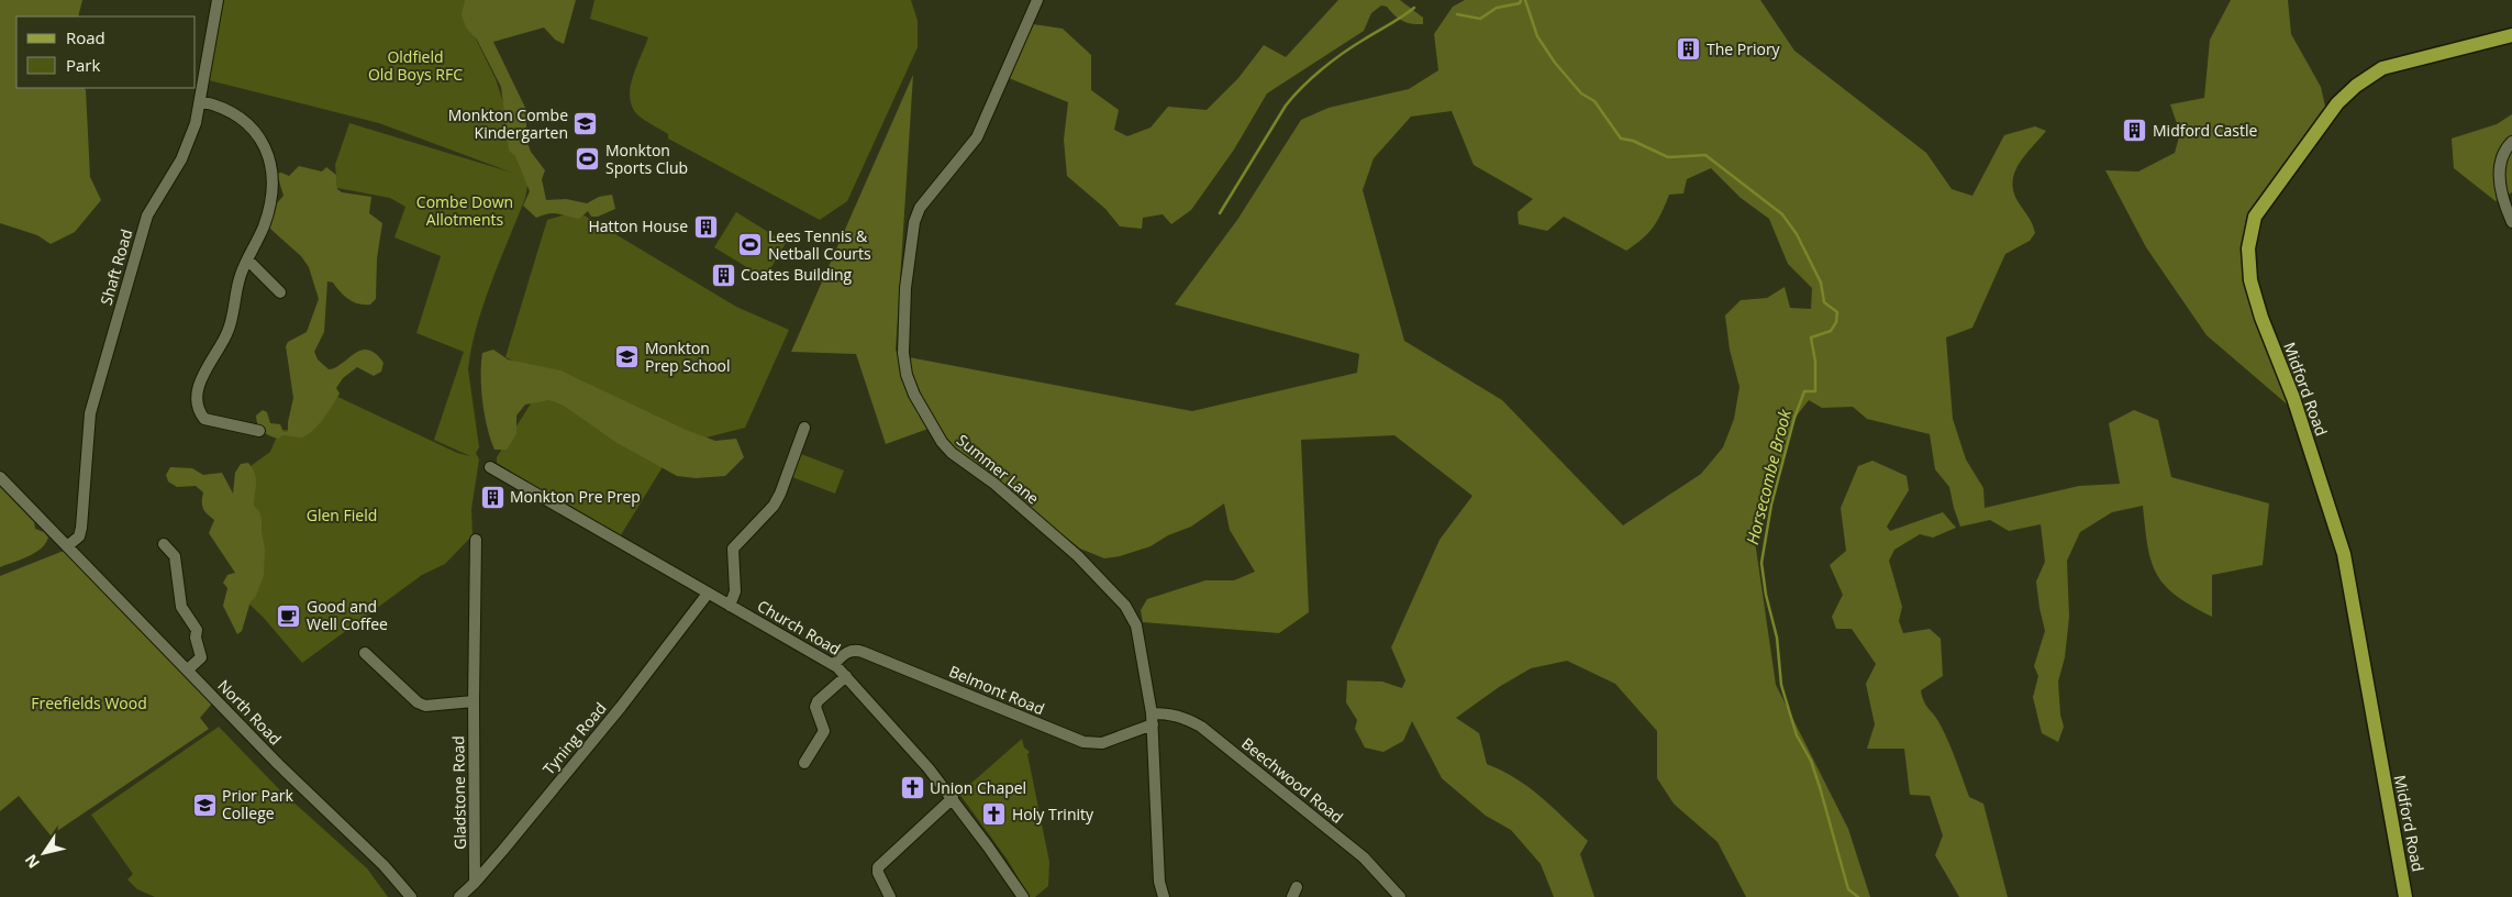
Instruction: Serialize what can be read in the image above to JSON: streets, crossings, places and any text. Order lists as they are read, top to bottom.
{
  "streets": {
    "main road": ["Midford Road"],
    "street": [
      "Shaft Road",
      "Summer Lane",
      "Church Road",
      "Belmont Road",
      "North Road",
      "Tyning Road",
      "Beechwood Road",
      "Gladstone Road"
    ]
  },
  "crossings": [
    ["Shaft Road", "North Road"],
    ["Summer Lane", "Belmont Road"],
    ["Summer Lane", "Beechwood Road"],
    ["Church Road", "Belmont Road"],
    ["Church Road", "Tyning Road"],
    ["Belmont Road", "Beechwood Road"],
    ["Tyning Road", "Gladstone Road"]
  ],
  "water": ["Horsecombe Brook"],
  "parks": [
    "Oldfield Old Boys RFC",
    "Combe Down Allotments",
    "Glen Field",
    "Freefields Wood"
  ],
  "places": {
    "building": [
      "The Priory",
      "Midford Castle",
      "Hatton House",
      "Coates Building",
      "Monkton Pre Prep"
    ],
    "school or university": ["Monkton Combe Kindergarten", "Monkton Prep School", "Prior Park College"],
    "sports": ["Monkton Sports Club", "Lees Tennis & Netball Courts"],
    "cafe": ["Good and Well Coffee"],
    "church": ["Union Chapel", "Holy Trinity"]
  },
  "legend": ["Road", "Park"],
  "north": "bottom left"
}
